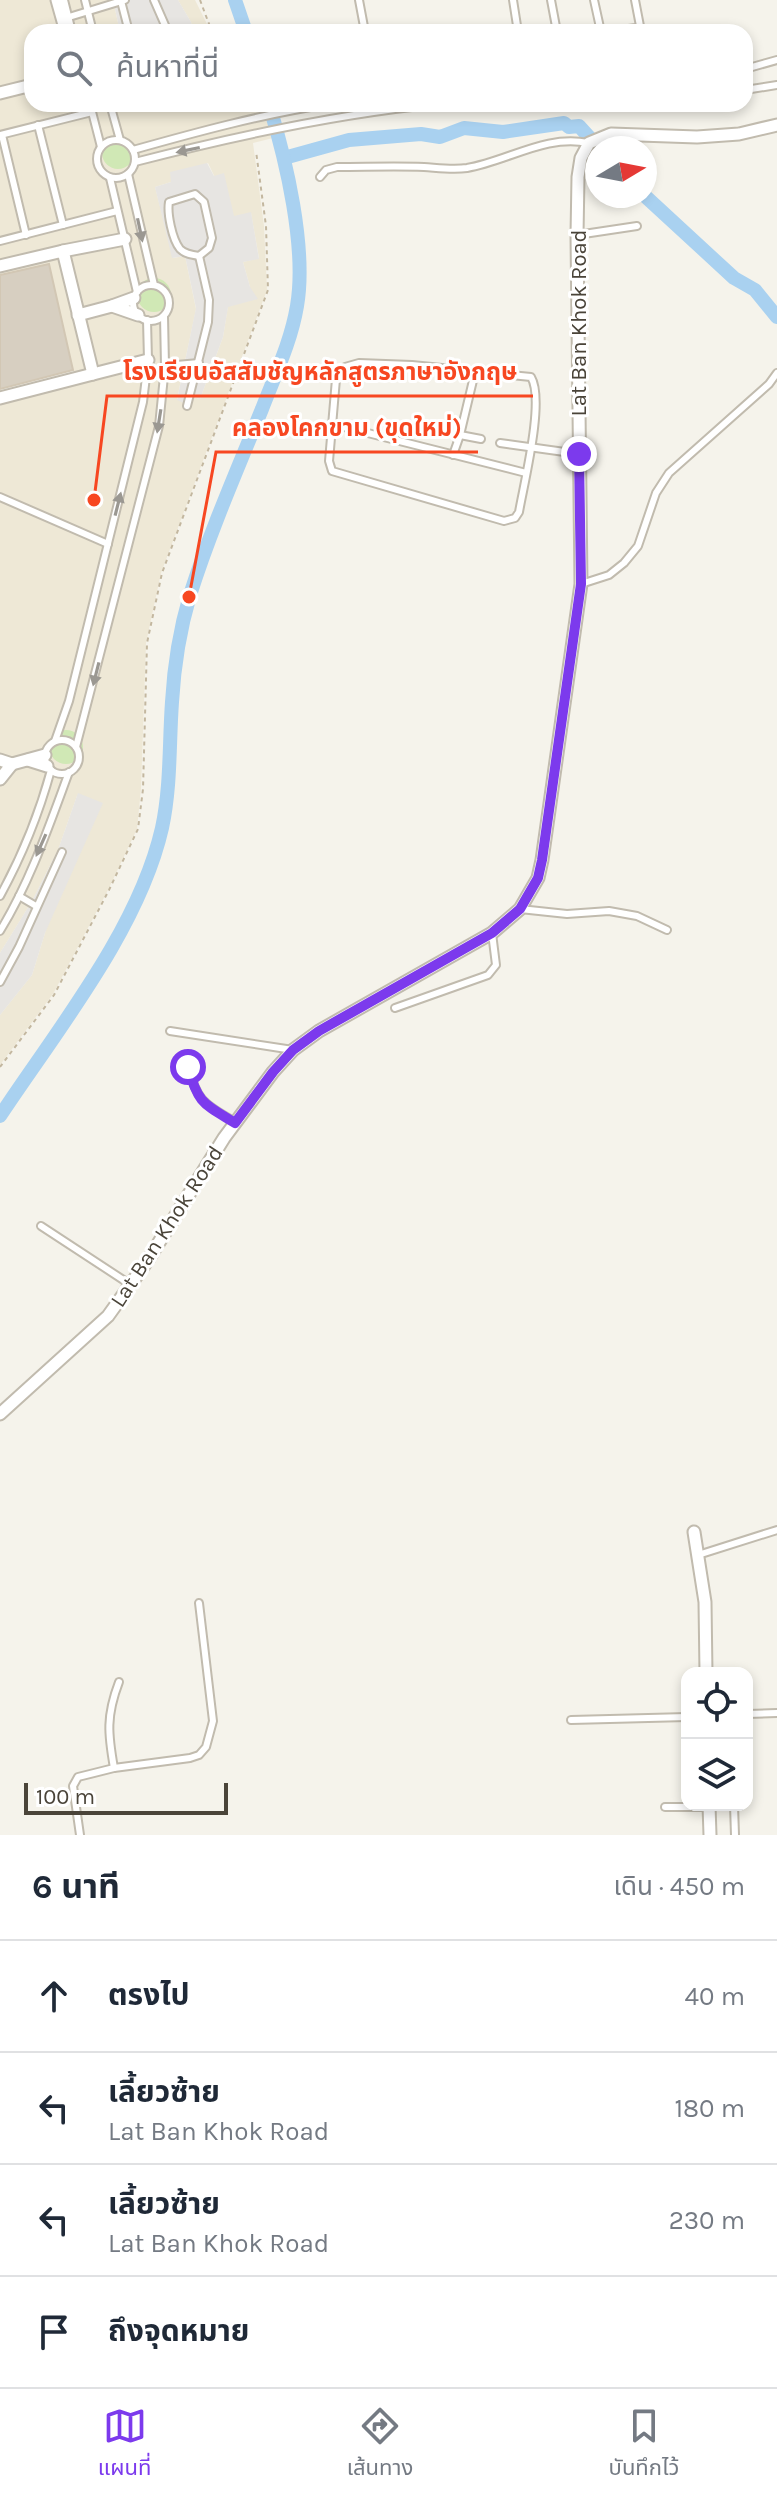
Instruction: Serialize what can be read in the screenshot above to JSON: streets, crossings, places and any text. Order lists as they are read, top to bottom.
{
  "streets": {
    "street": ["Lat Ban Khok Road"]
  },
  "places": ["โรงเรียนอัสสัมชัญหลักสูตรภาษาอังกฤษ", "คลองโคกขาม (ขุดใหม่)"],
  "scale_bar": "100 m",
  "north": "right",
  "page": {
    "search": "ค้นหาที่นี่",
    "scale": "100 m",
    "heading": ["6 นาที", "เดิน · 450 m"],
    "list": [
      ["ตรงไป", "40 m"],
      ["เลี้ยวซ้าย", "Lat Ban Khok Road", "180 m"],
      ["เลี้ยวซ้าย", "Lat Ban Khok Road", "230 m"],
      "ถึงจุดหมาย"
    ],
    "nav": ["แผนที่", "เส้นทาง", "บันทึกไว้"]
  }
}
